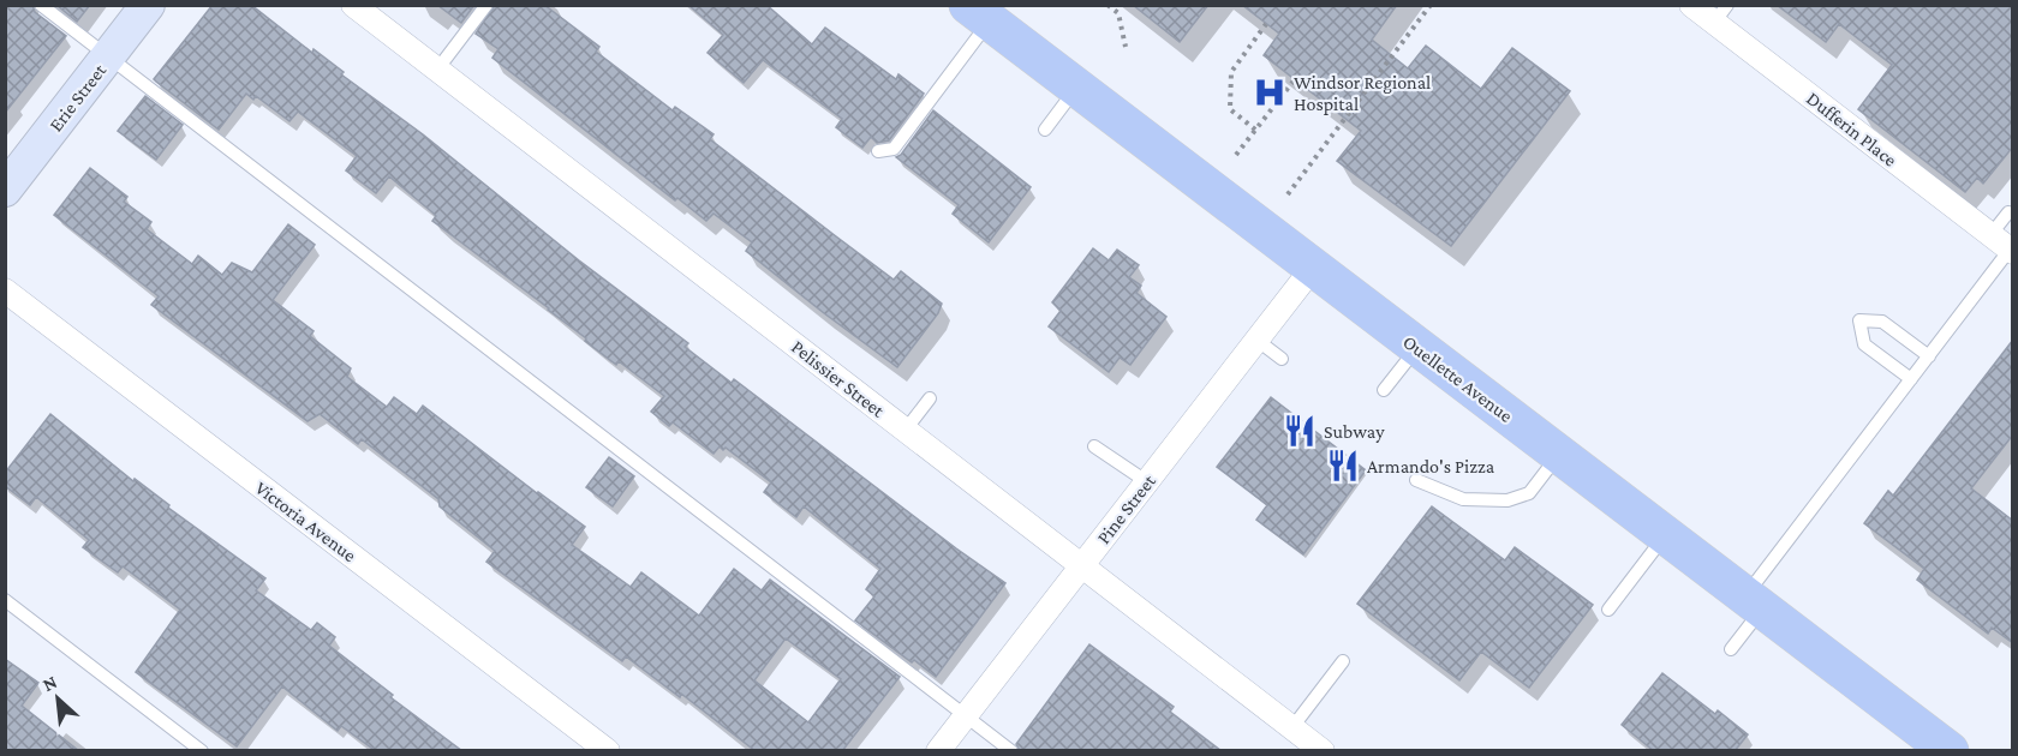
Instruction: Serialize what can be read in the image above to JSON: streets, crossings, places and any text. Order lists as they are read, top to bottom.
{
  "streets": {
    "main road": ["Ouellette Avenue"],
    "street": [
      "Erie Street",
      "Dufferin Place",
      "Pelissier Street",
      "Pine Street",
      "Victoria Avenue"
    ]
  },
  "crossings": [
    ["Pelissier Street", "Pine Street"],
    ["Ouellette Avenue", "Pine Street"]
  ],
  "places": {
    "hospital": ["Windsor Regional Hospital"],
    "restaurant": ["Subway", "Armando's Pizza"]
  },
  "north": "top left"
}
